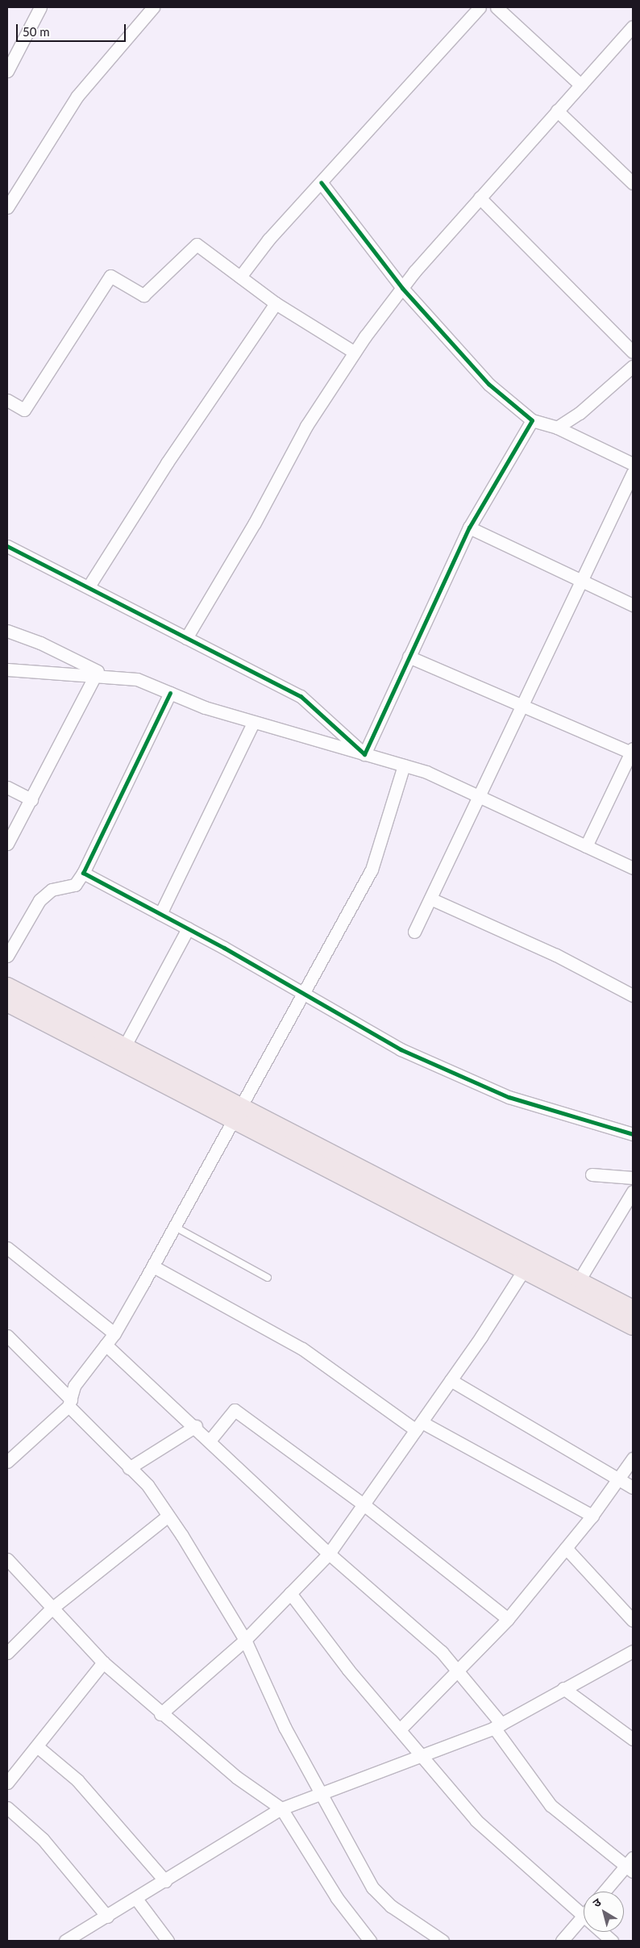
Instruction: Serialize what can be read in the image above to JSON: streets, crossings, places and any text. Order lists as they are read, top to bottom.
{
  "scale_bar": "50 m",
  "north": "top left"
}
